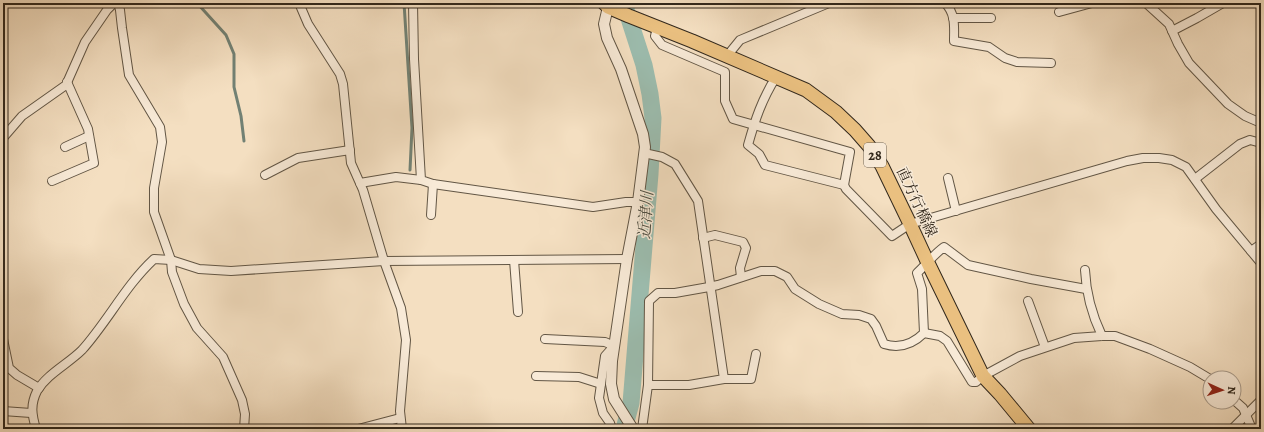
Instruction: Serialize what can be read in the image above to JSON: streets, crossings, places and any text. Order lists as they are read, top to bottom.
{
  "streets": {
    "main road": ["28", "直方行橋線"]
  },
  "water": ["近津川"],
  "north": "right"
}
